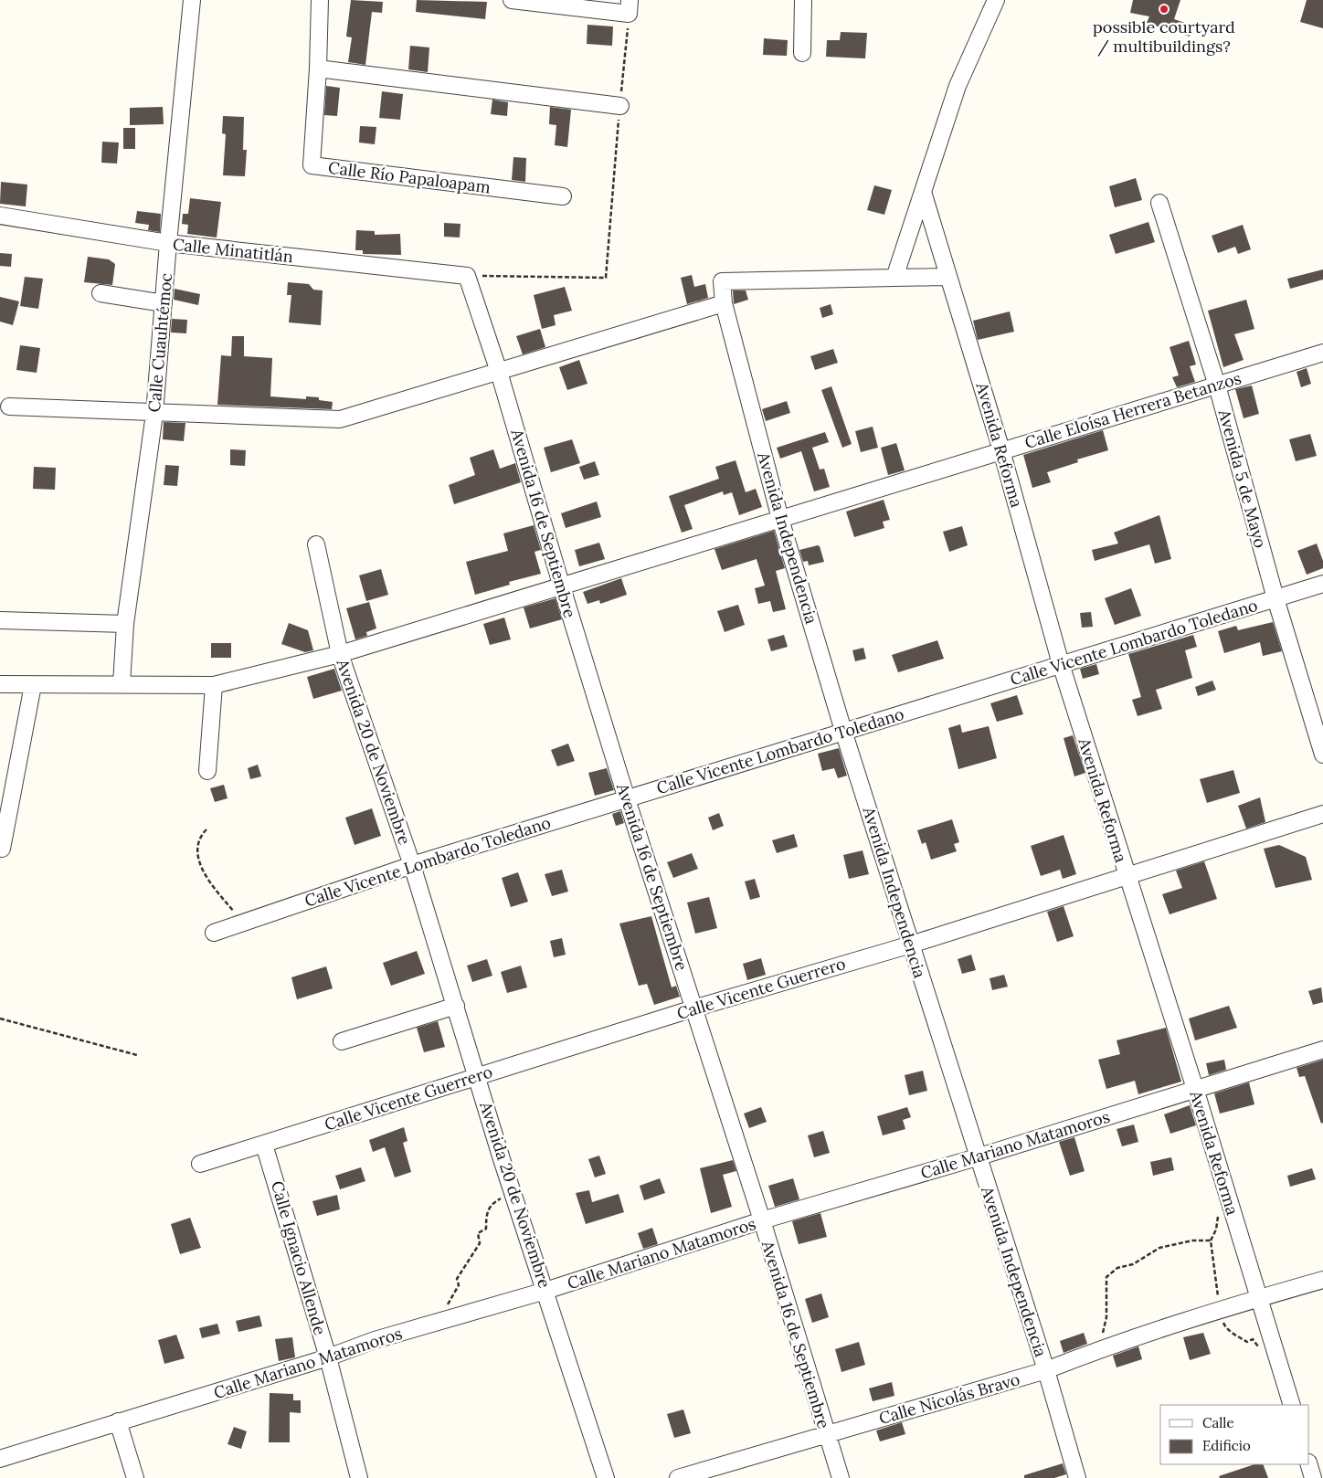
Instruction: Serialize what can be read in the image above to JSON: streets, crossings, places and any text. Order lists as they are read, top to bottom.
{
  "streets": {
    "street": [
      "Calle Río Papaloapam",
      "Calle Minatitlán",
      "Calle Cuauhtémoc",
      "Calle Eloísa Herrera Betanzos",
      "Avenida Reforma",
      "Avenida 5 de Mayo",
      "Avenida 16 de Septiembre",
      "Avenida Independencia",
      "Calle Vicente Lombardo Toledano",
      "Avenida 20 de Noviembre",
      "Calle Vicente Guerrero",
      "Calle Mariano Matamoros",
      "Calle Ignacio Allende",
      "Calle Nicolás Bravo"
    ]
  },
  "crossings": [
    ["Calle Minatitlán", "Calle Cuauhtémoc"],
    ["Calle Minatitlán", "Avenida 16 de Septiembre"],
    ["Calle Cuauhtémoc", "Calle Eloísa Herrera Betanzos"],
    ["Calle Eloísa Herrera Betanzos", "Avenida Reforma"],
    ["Calle Eloísa Herrera Betanzos", "Avenida 5 de Mayo"],
    ["Calle Eloísa Herrera Betanzos", "Avenida 16 de Septiembre"],
    ["Calle Eloísa Herrera Betanzos", "Avenida Independencia"],
    ["Calle Eloísa Herrera Betanzos", "Avenida 20 de Noviembre"],
    ["Avenida Reforma", "Calle Vicente Lombardo Toledano"],
    ["Avenida Reforma", "Calle Vicente Guerrero"],
    ["Avenida Reforma", "Calle Mariano Matamoros"],
    ["Avenida Reforma", "Calle Nicolás Bravo"],
    ["Avenida 5 de Mayo", "Calle Vicente Lombardo Toledano"],
    ["Avenida 16 de Septiembre", "Calle Vicente Lombardo Toledano"],
    ["Avenida 16 de Septiembre", "Calle Vicente Guerrero"],
    ["Avenida 16 de Septiembre", "Calle Mariano Matamoros"],
    ["Avenida 16 de Septiembre", "Calle Nicolás Bravo"],
    ["Avenida Independencia", "Calle Vicente Lombardo Toledano"],
    ["Avenida Independencia", "Calle Vicente Guerrero"],
    ["Avenida Independencia", "Calle Mariano Matamoros"],
    ["Avenida Independencia", "Calle Nicolás Bravo"],
    ["Calle Vicente Lombardo Toledano", "Avenida 20 de Noviembre"],
    ["Avenida 20 de Noviembre", "Calle Vicente Guerrero"],
    ["Avenida 20 de Noviembre", "Calle Mariano Matamoros"],
    ["Calle Vicente Guerrero", "Calle Ignacio Allende"],
    ["Calle Mariano Matamoros", "Calle Ignacio Allende"]
  ],
  "places": ["possible courtyard / multibuildings?"],
  "legend": ["Calle", "Edificio"]
}
